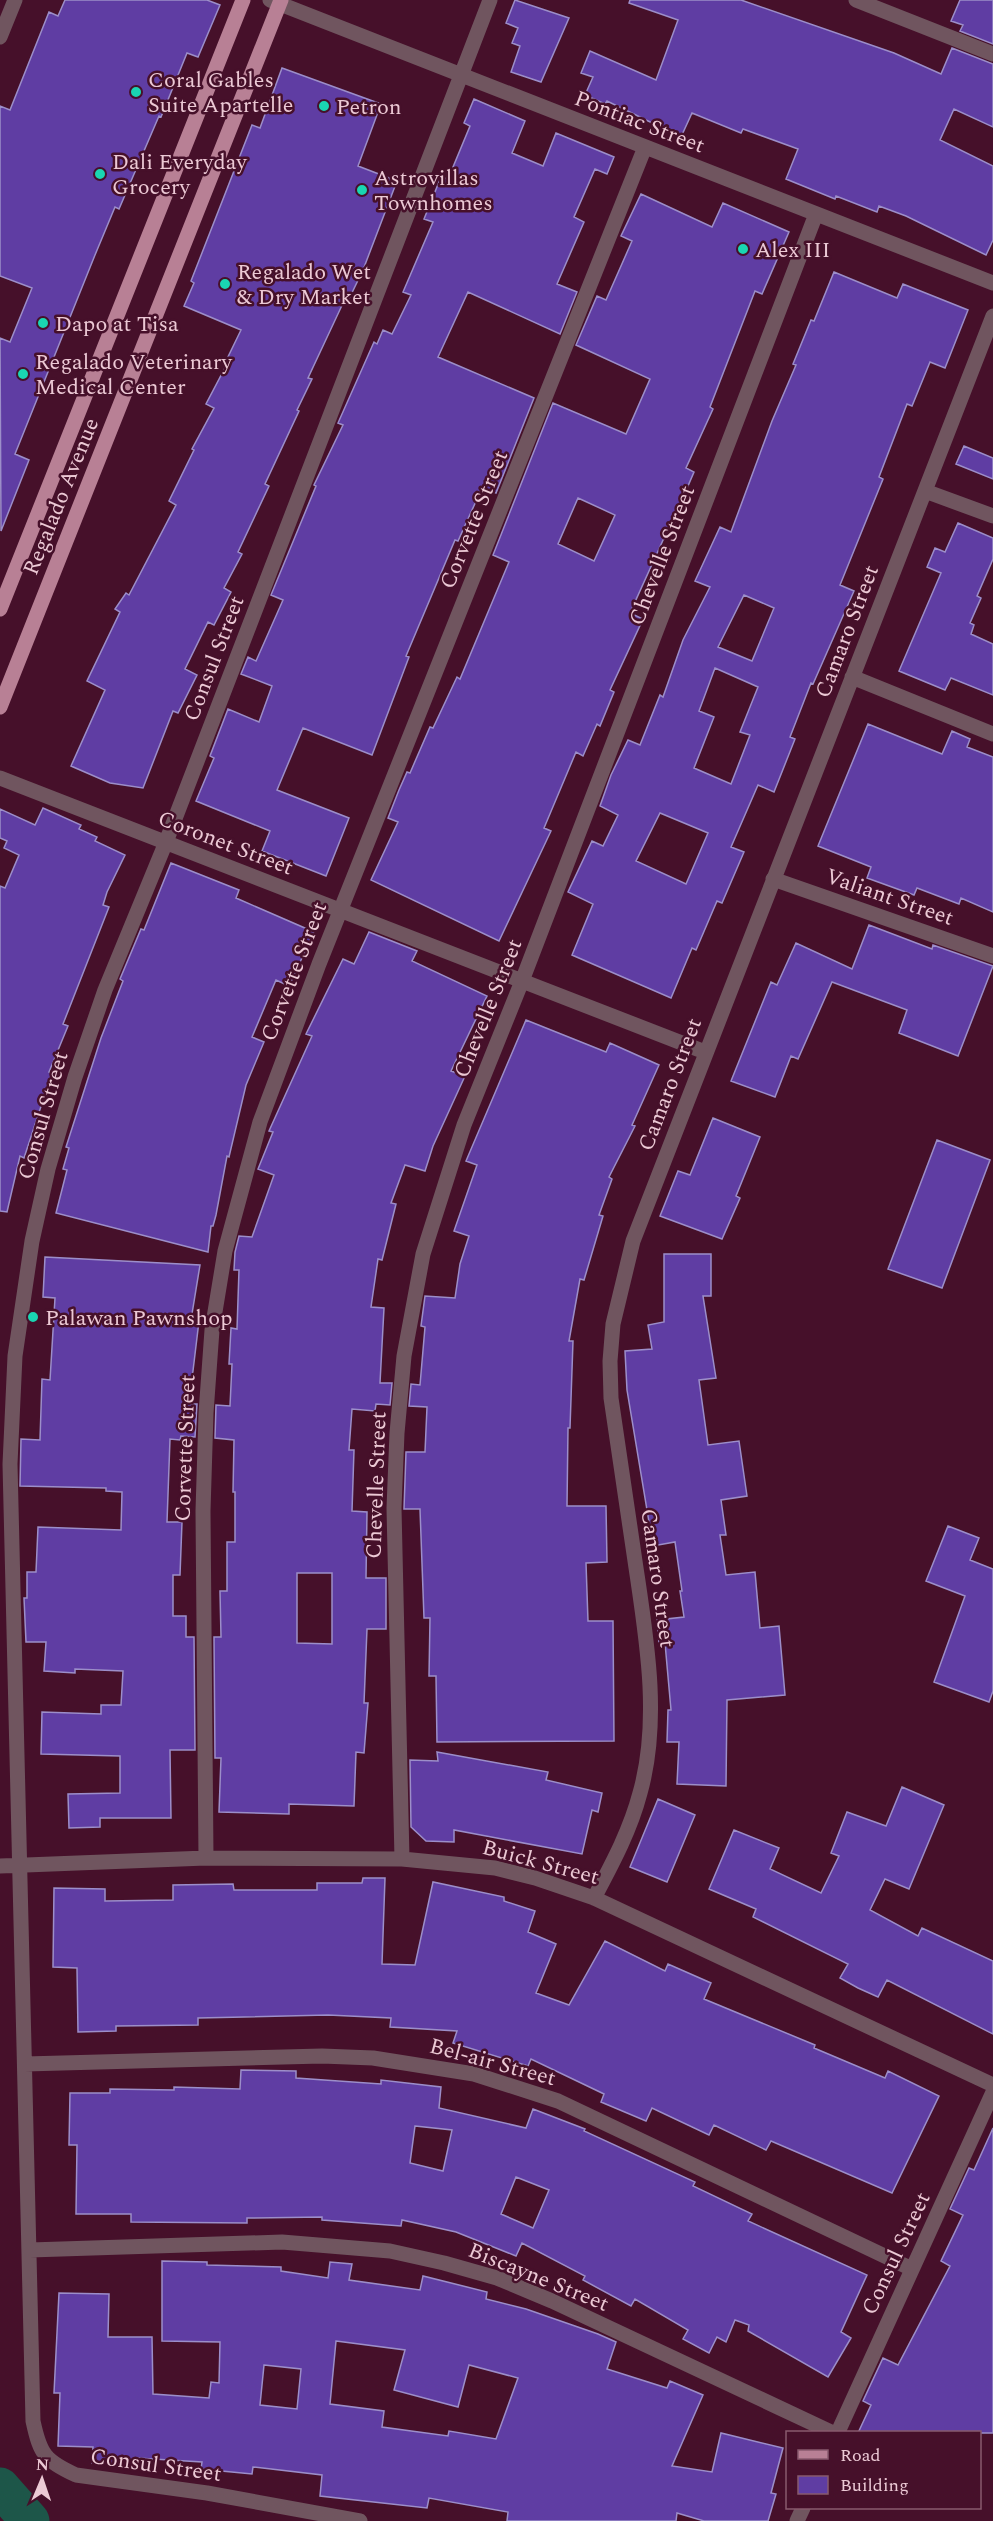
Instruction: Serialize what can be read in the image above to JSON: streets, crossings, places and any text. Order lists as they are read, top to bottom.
{
  "streets": {
    "main road": ["Regalado Avenue"],
    "street": [
      "Pontiac Street",
      "Corvette Street",
      "Chevelle Street",
      "Camaro Street",
      "Consul Street",
      "Coronet Street",
      "Valiant Street",
      "Buick Street",
      "Bel-air Street",
      "Biscayne Street"
    ]
  },
  "crossings": [
    ["Pontiac Street", "Regalado Avenue"],
    ["Pontiac Street", "Corvette Street"],
    ["Pontiac Street", "Chevelle Street"],
    ["Pontiac Street", "Consul Street"],
    ["Corvette Street", "Coronet Street"],
    ["Corvette Street", "Buick Street"],
    ["Chevelle Street", "Coronet Street"],
    ["Chevelle Street", "Buick Street"],
    ["Camaro Street", "Coronet Street"],
    ["Camaro Street", "Valiant Street"],
    ["Camaro Street", "Buick Street"],
    ["Consul Street", "Coronet Street"],
    ["Consul Street", "Buick Street"],
    ["Consul Street", "Bel-air Street"],
    ["Consul Street", "Biscayne Street"]
  ],
  "places": [
    "Coral Gables Suite Apartelle",
    "Petron",
    "Dali Everyday Grocery",
    "Astrovillas Townhomes",
    "Alex III",
    "Regalado Wet & Dry Market",
    "Dapo at Tisa",
    "Regalado Veterinary Medical Center",
    "Palawan Pawnshop"
  ],
  "legend": ["Road", "Building"],
  "north": "top"
}
